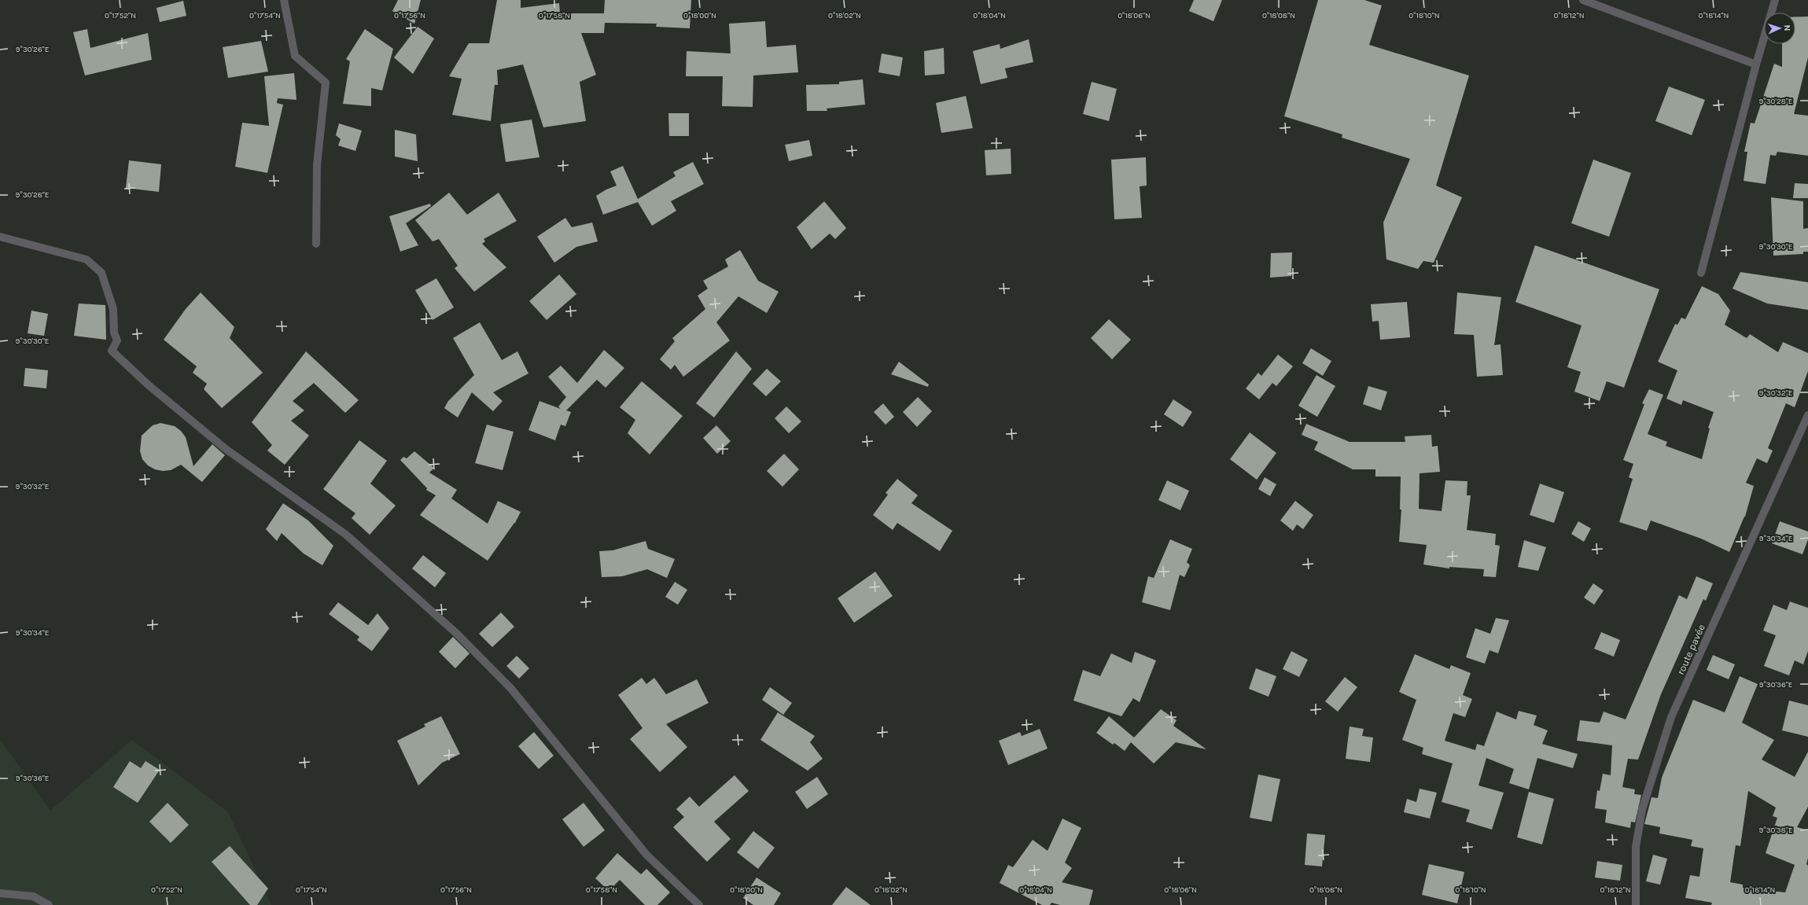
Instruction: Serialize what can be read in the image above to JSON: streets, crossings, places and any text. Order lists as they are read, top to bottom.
{
  "streets": {
    "street": ["route pavée"]
  },
  "north": "right",
  "coordinates": [
    "0°17'52\"N",
    "0°17'54\"N",
    "0°17'56\"N",
    "0°17'58\"N",
    "0°18'00\"N",
    "0°18'02\"N",
    "0°18'04\"N",
    "0°18'06\"N",
    "0°18'08\"N",
    "0°18'10\"N",
    "0°18'12\"N",
    "0°18'14\"N",
    "9°30'26\"E",
    "9°30'28\"E",
    "9°30'30\"E",
    "9°30'32\"E",
    "9°30'34\"E",
    "9°30'36\"E",
    "9°30'38\"E"
  ]
}
